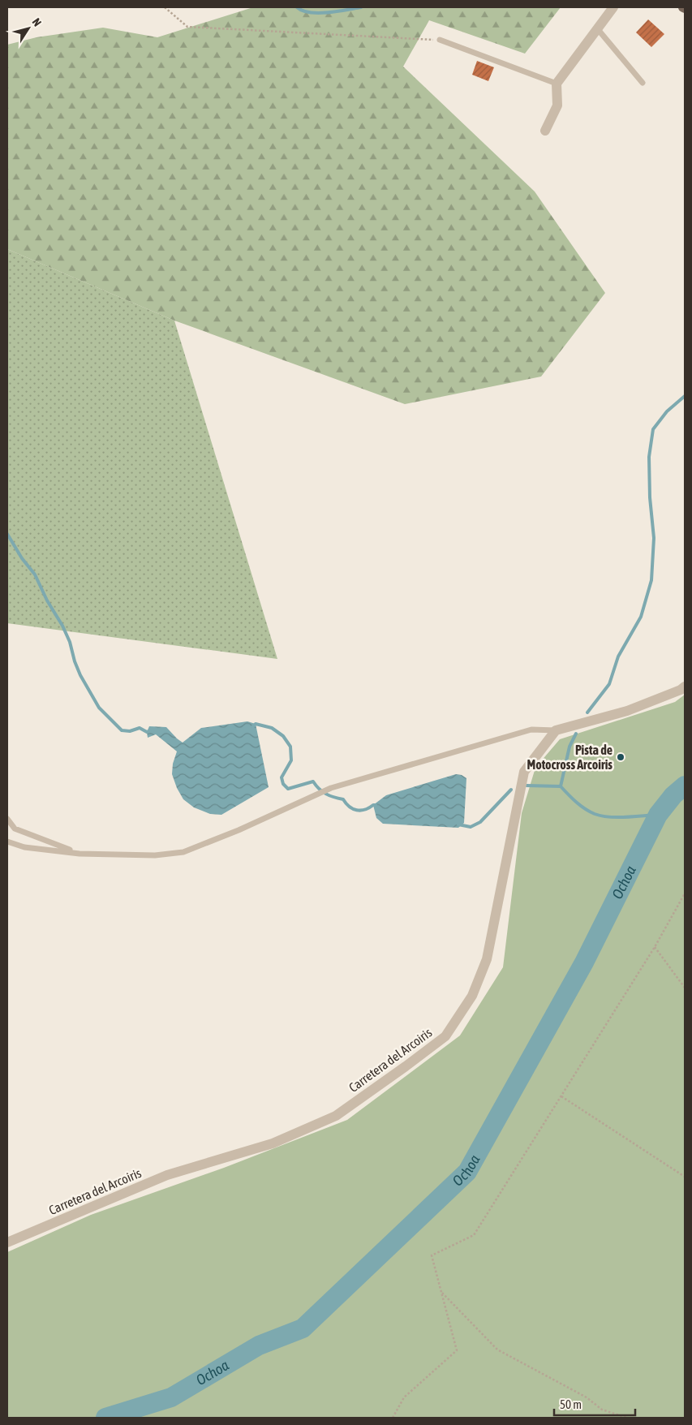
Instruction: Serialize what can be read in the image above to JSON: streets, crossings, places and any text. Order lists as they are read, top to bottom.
{
  "streets": {
    "street": ["Carretera del Arcoiris"]
  },
  "water": ["Ochoa"],
  "places": ["Pista de Motocross Arcoiris"],
  "scale_bar": "50 m",
  "north": "top right"
}
